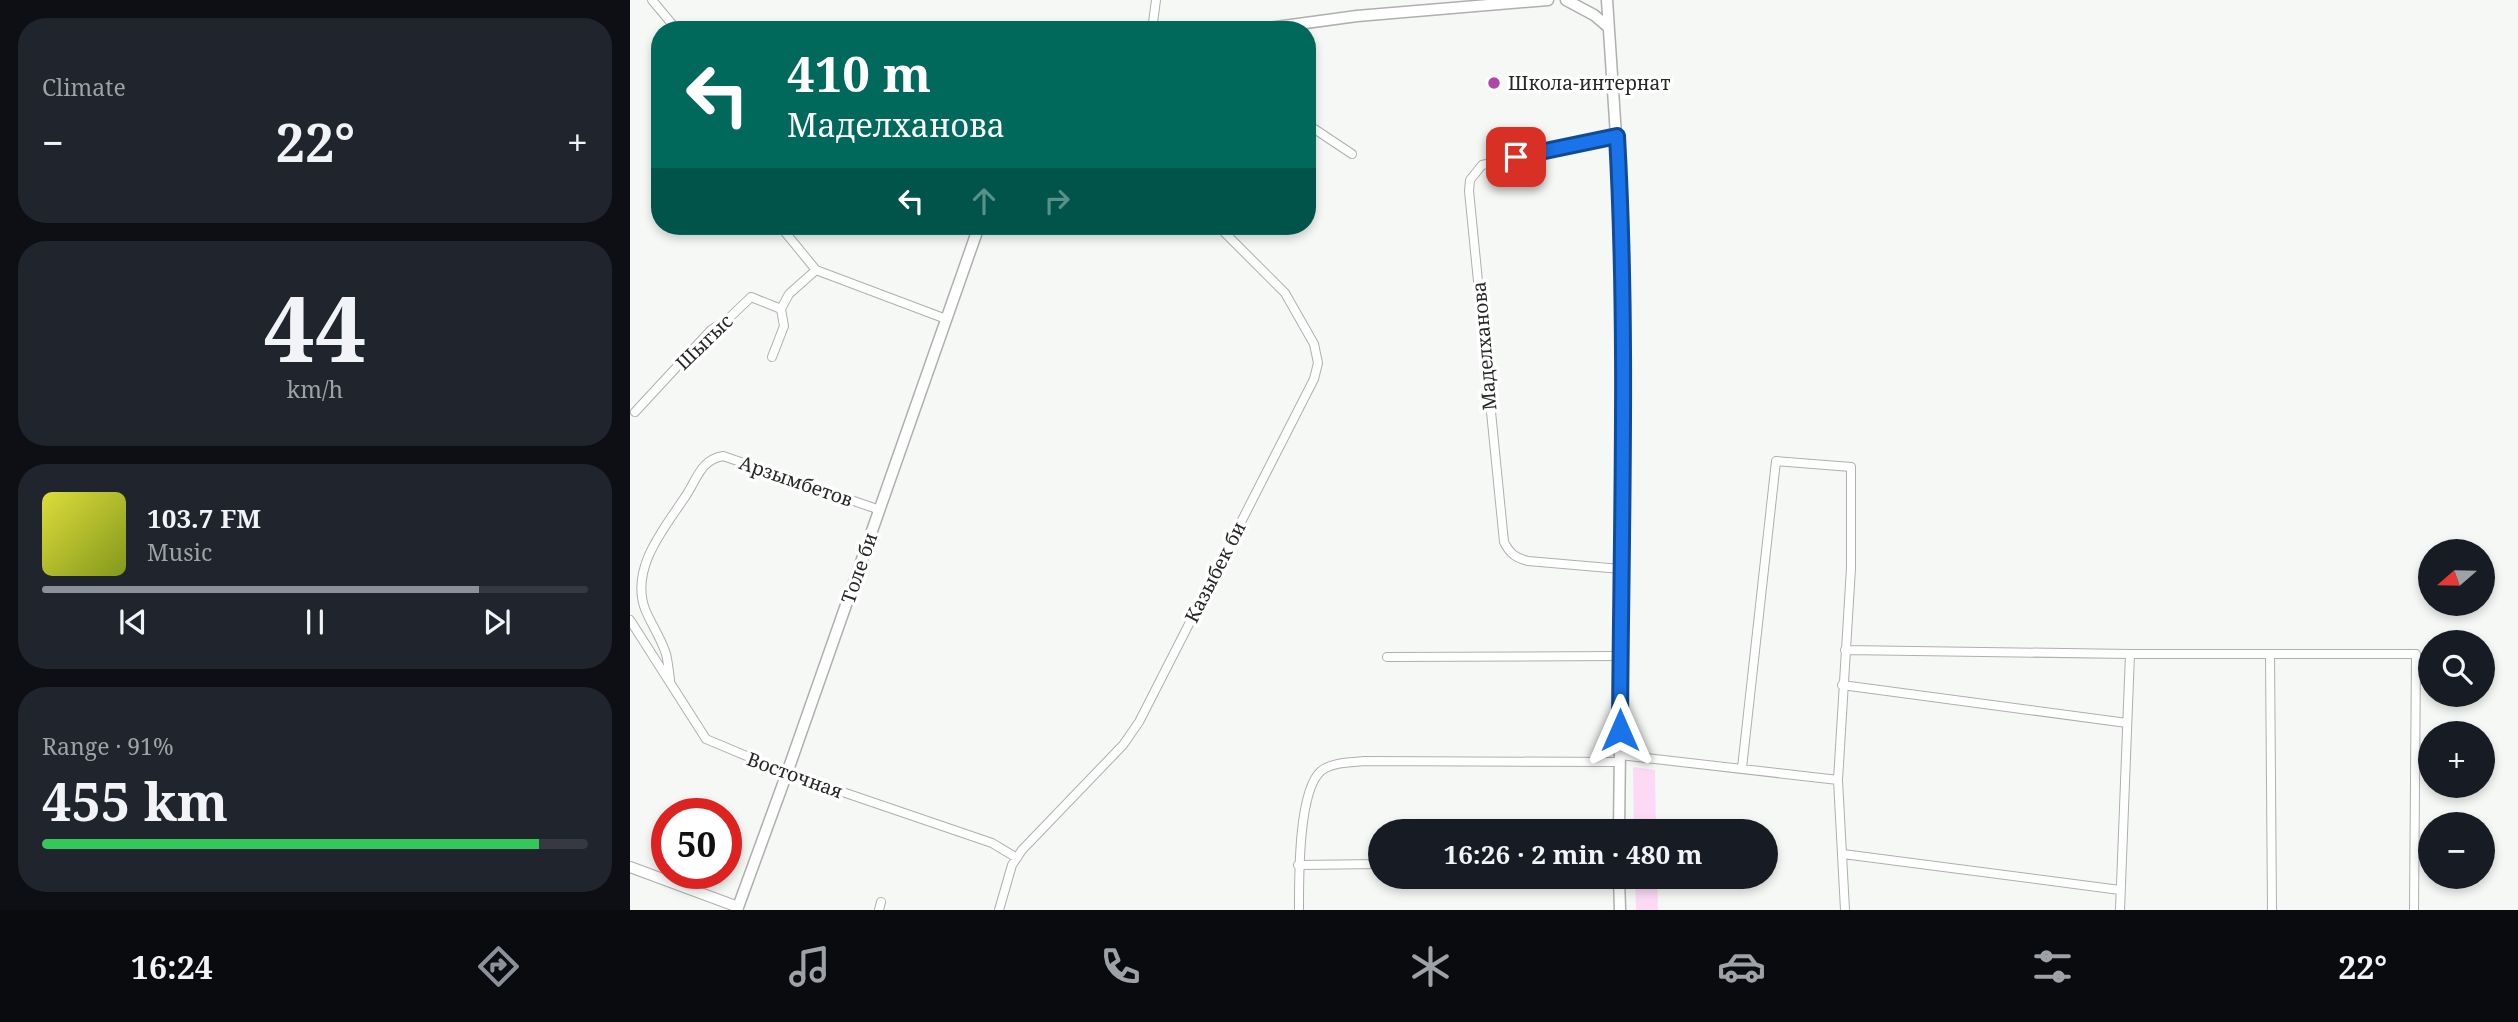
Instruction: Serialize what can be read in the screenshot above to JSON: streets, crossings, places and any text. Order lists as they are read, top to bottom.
{
  "streets": {
    "main road": ["Толе би"],
    "street": [
      "Шыгыс",
      "Маделханова",
      "Арзымбетов",
      "Казыбек би",
      "Восточная"
    ]
  },
  "crossings": [
    ["Арзымбетов", "Толе би"],
    ["Арзымбетов", "Восточная"],
    ["Толе би", "Восточная"],
    ["Казыбек би", "Восточная"]
  ],
  "places": ["Школа-интернат"],
  "north": "left",
  "page": {
    "tile": [
      "Climate",
      ["44", "km/h"],
      ["Range · 91%", "455 km"]
    ],
    "turn": ["410 m", "Маделханова"],
    "heat": ["−", "22°", "+"],
    "song": ["103.7 FM", "Music"],
    "map_buttons": ["+", "−"],
    "limit": "50",
    "trip": "16:26 · 2 min · 480 m",
    "tabs": ["16:24", "22°"]
  }
}
